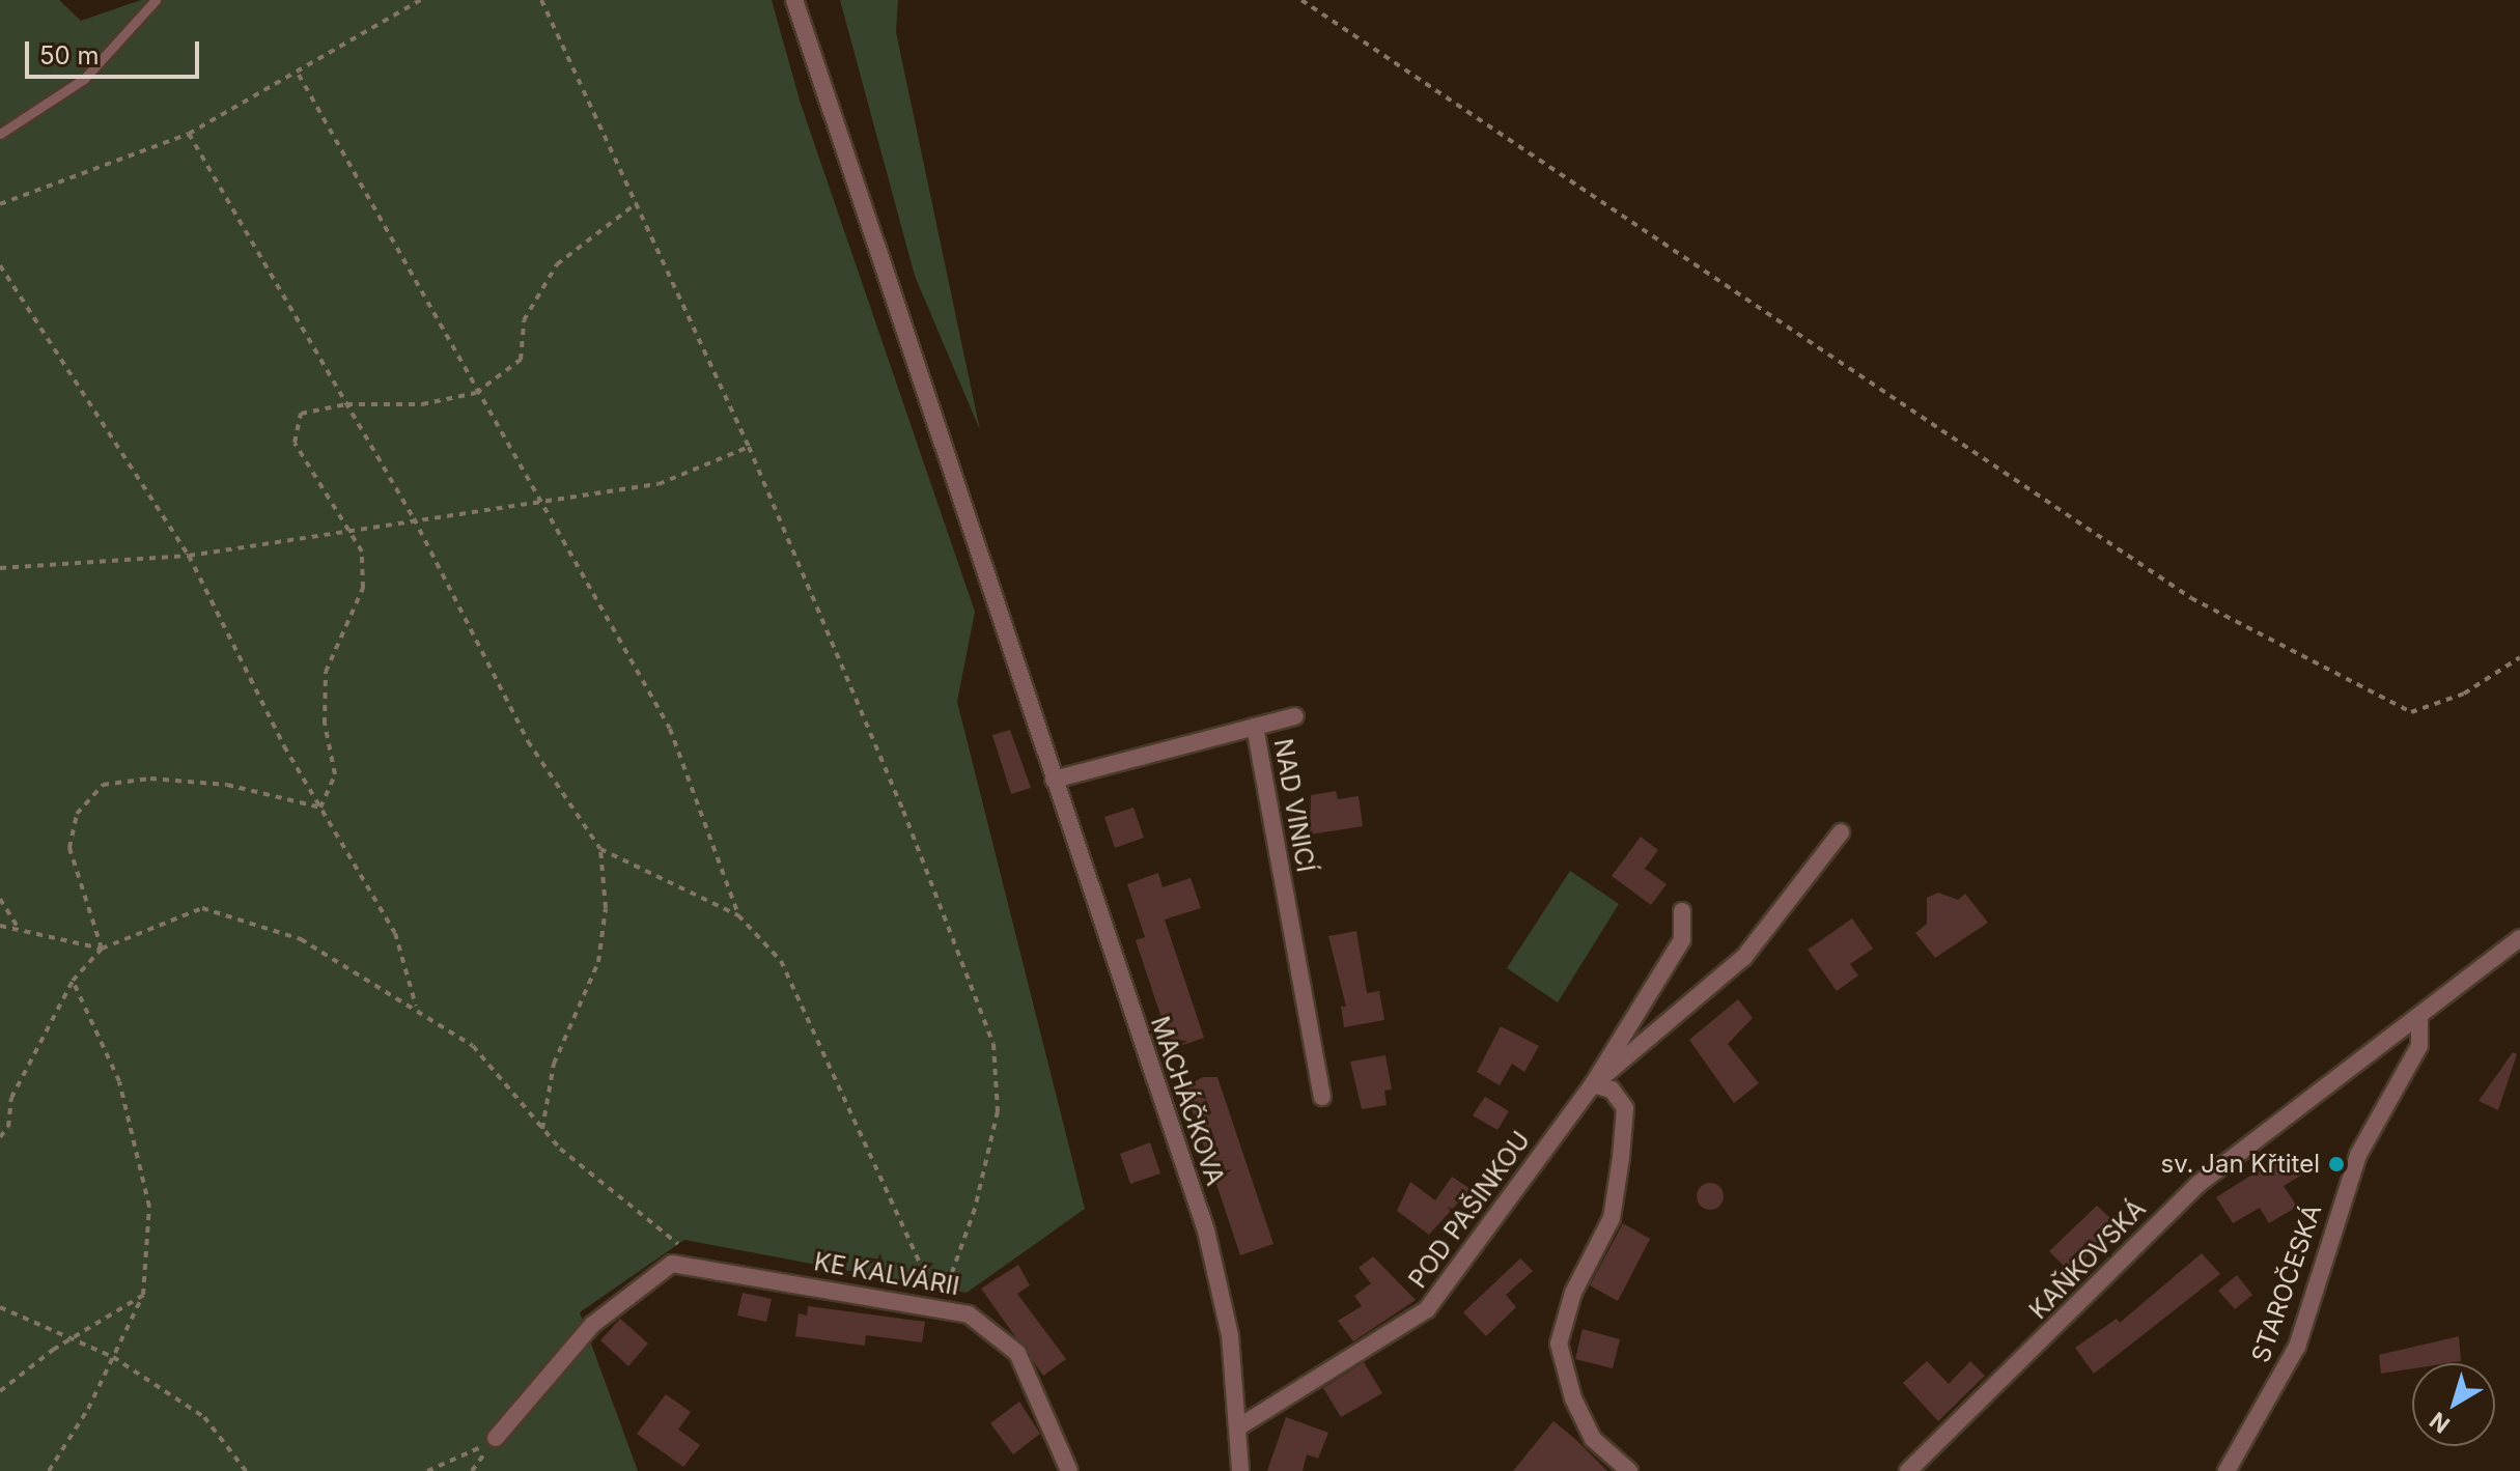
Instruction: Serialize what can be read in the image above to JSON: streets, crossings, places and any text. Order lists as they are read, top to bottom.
{
  "streets": {
    "street": [
      "NAD VINICÍ",
      "MACHÁČKOVA",
      "POD PAŠINKOU",
      "KAŇKOVSKÁ",
      "KE KALVÁRII",
      "STAROČESKÁ"
    ]
  },
  "crossings": [
    ["NAD VINICÍ", "MACHÁČKOVA"],
    ["MACHÁČKOVA", "POD PAŠINKOU"],
    ["KAŇKOVSKÁ", "STAROČESKÁ"]
  ],
  "places": ["sv. Jan Křtitel"],
  "scale_bar": "50 m",
  "north": "bottom left"
}
